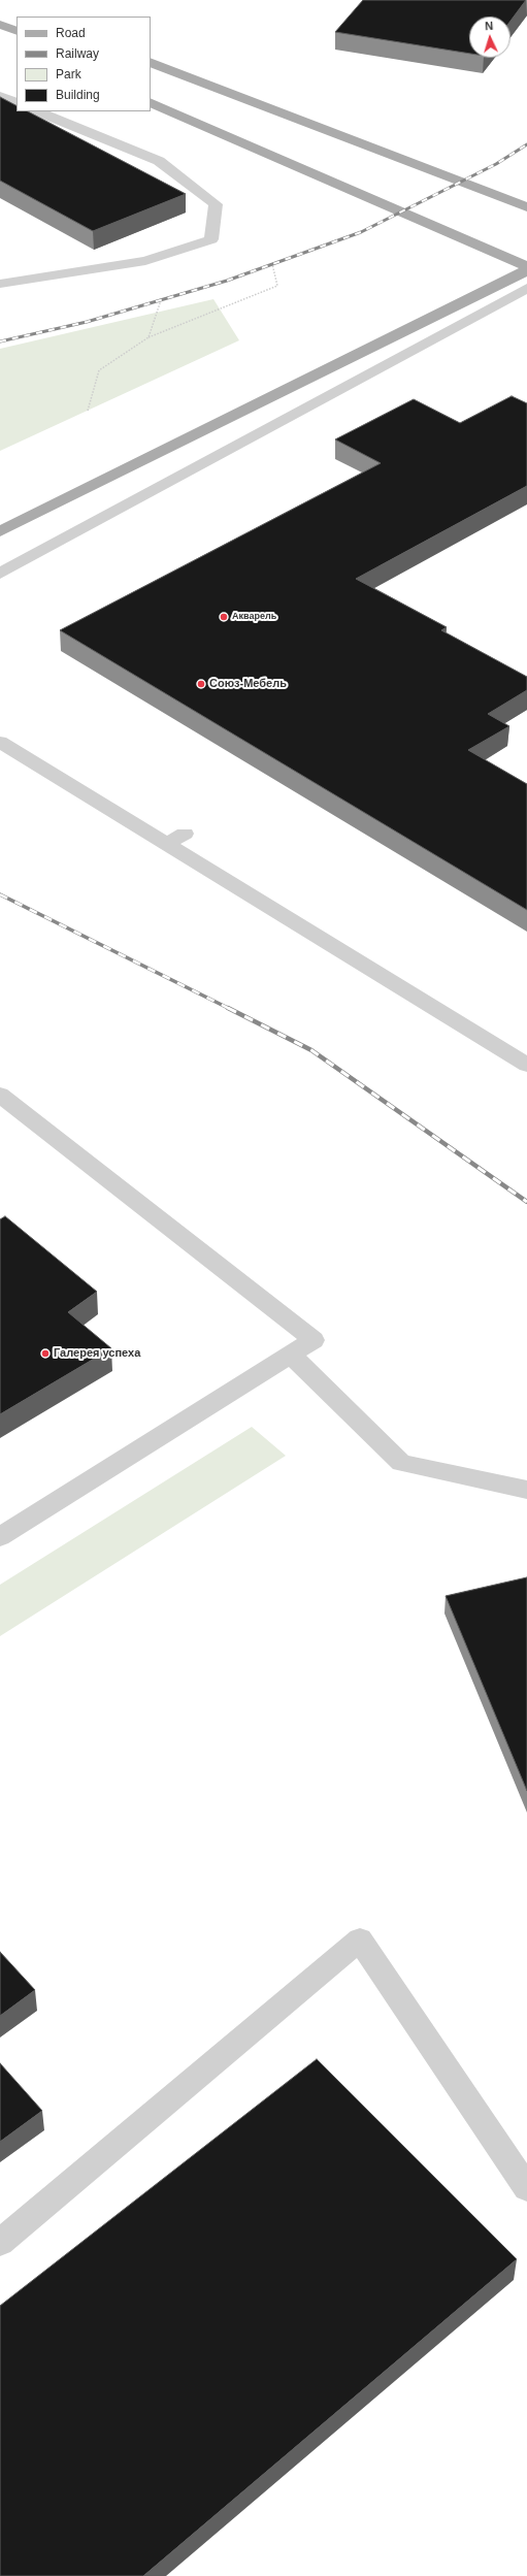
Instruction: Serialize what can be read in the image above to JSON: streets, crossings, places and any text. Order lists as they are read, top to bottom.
{
  "places": ["Акварель", "Союз-Мебель", "Галерея успеха"],
  "legend": [
    "Road",
    "Railway",
    "Park",
    "Building"
  ],
  "north": "top"
}
